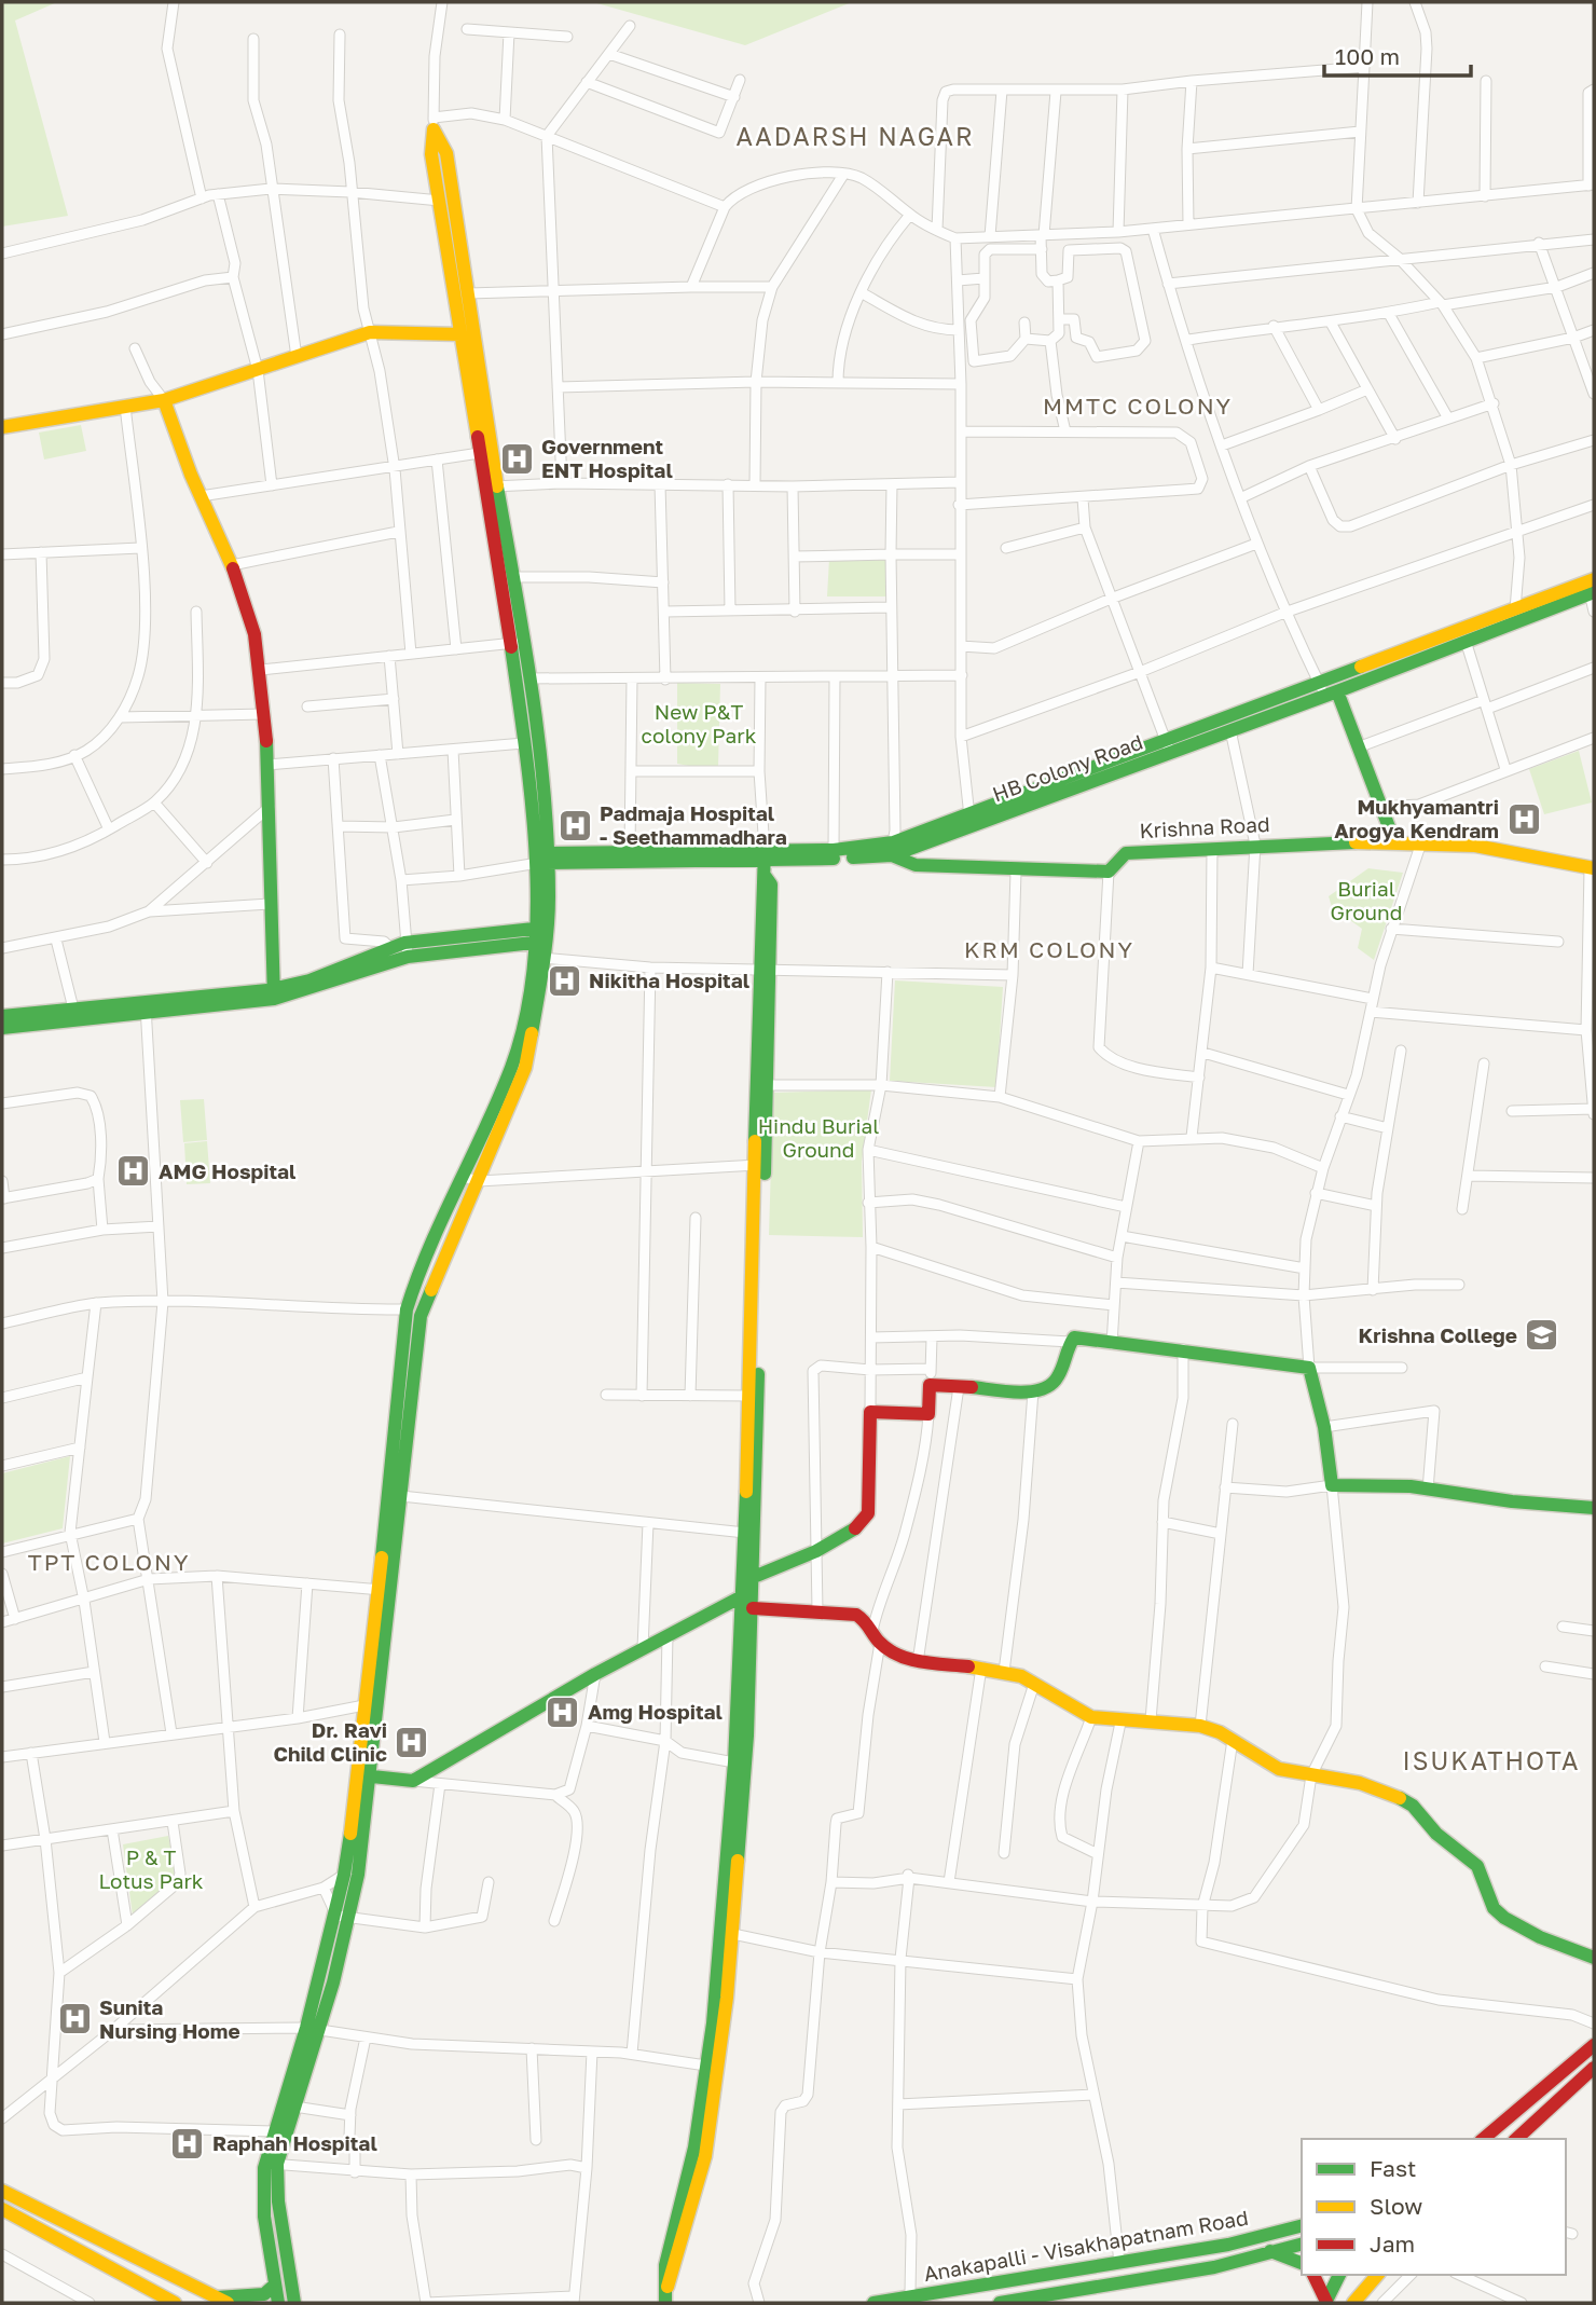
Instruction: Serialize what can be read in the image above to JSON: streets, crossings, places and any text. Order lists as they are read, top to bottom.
{
  "streets": {
    "street": ["HB Colony Road", "Krishna Road", "Anakapalli - Visakhapatnam Road"]
  },
  "districts": [
    "AADARSH NAGAR",
    "MMTC COLONY",
    "KRM COLONY",
    "TPT COLONY",
    "ISUKATHOTA"
  ],
  "parks": [
    "New P&T colony Park",
    "Burial Ground",
    "Hindu Burial Ground",
    "P & T Lotus Park"
  ],
  "places": {
    "hospital": [
      "Government ENT Hospital",
      "Mukhyamantri Arogya Kendram",
      "Padmaja Hospital - Seethammadhara",
      "Nikitha Hospital",
      "AMG Hospital",
      "Amg Hospital",
      "Dr. Ravi Child Clinic",
      "Sunita Nursing Home",
      "Raphah Hospital"
    ],
    "school or university": ["Krishna College"]
  },
  "legend": ["Fast", "Slow", "Jam"],
  "scale_bar": "100 m"
}
